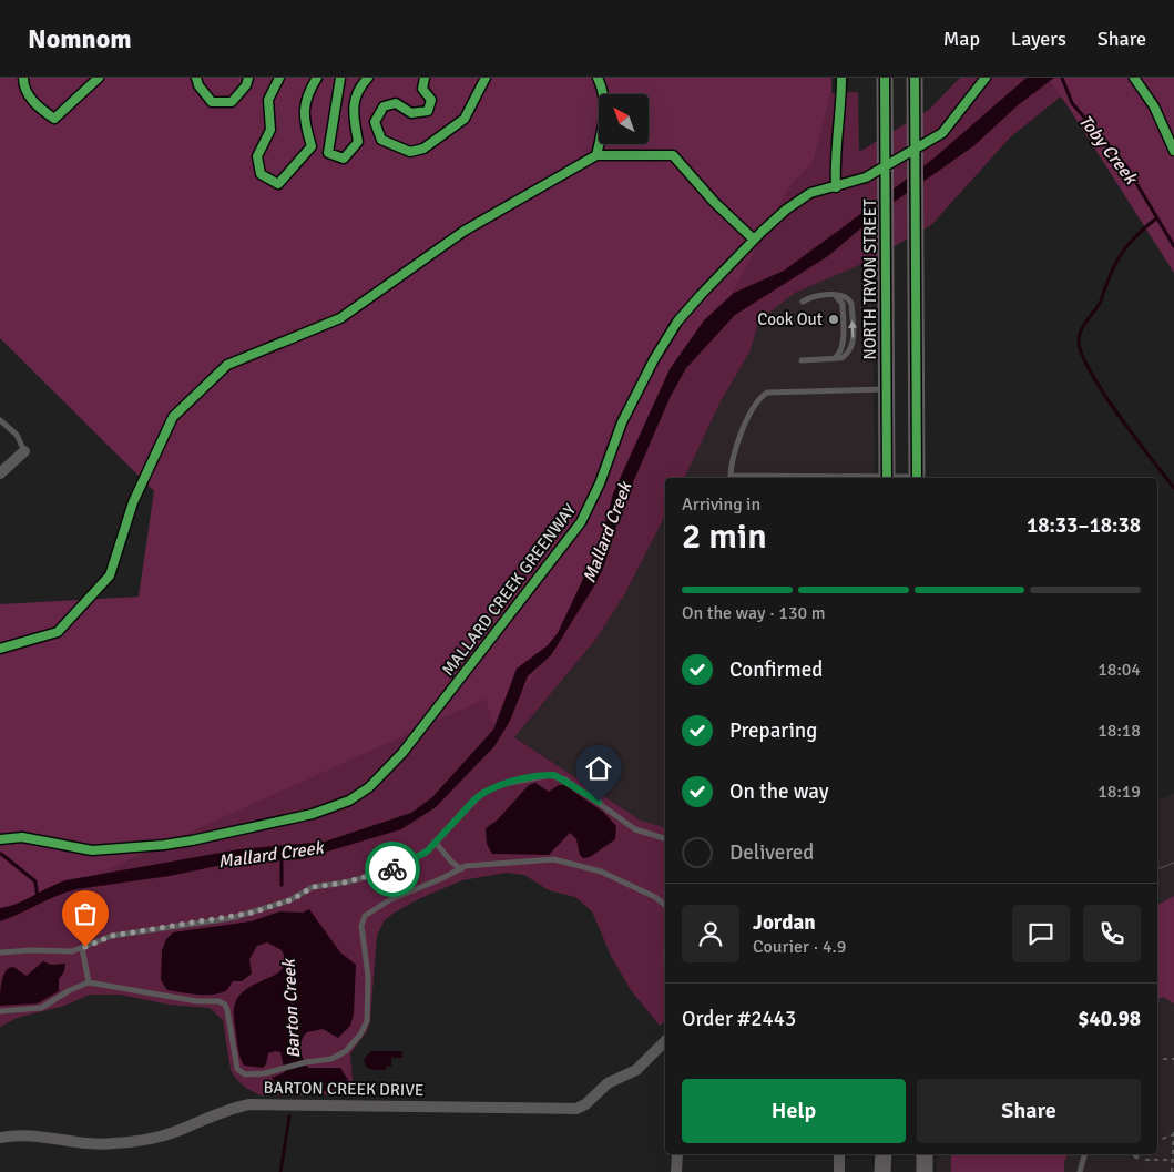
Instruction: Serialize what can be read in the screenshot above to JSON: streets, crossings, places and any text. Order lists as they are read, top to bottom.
{
  "streets": {
    "main road": ["NORTH TRYON STREET"],
    "street": ["BARTON CREEK DRIVE"],
    "cycle path": ["MALLARD CREEK GREENWAY"]
  },
  "water": ["Toby Creek", "Mallard Creek", "Barton Creek"],
  "places": ["Cook Out"],
  "north": "top left",
  "page": {
    "header": "Nomnom",
    "nav": ["Map", "Layers", "Share"],
    "heading": ["2 min", "Arriving in", "18:33–18:38"],
    "panel": [
      "Jordan",
      "Courier · 4.9",
      "Order #2443",
      "$40.98"
    ],
    "bar": "On the way · 130 m",
    "list": [
      ["Confirmed", "18:04"],
      ["Preparing", "18:18"],
      ["On the way", "18:19"],
      "Delivered"
    ],
    "buttons": ["Help", "Share"]
  }
}
